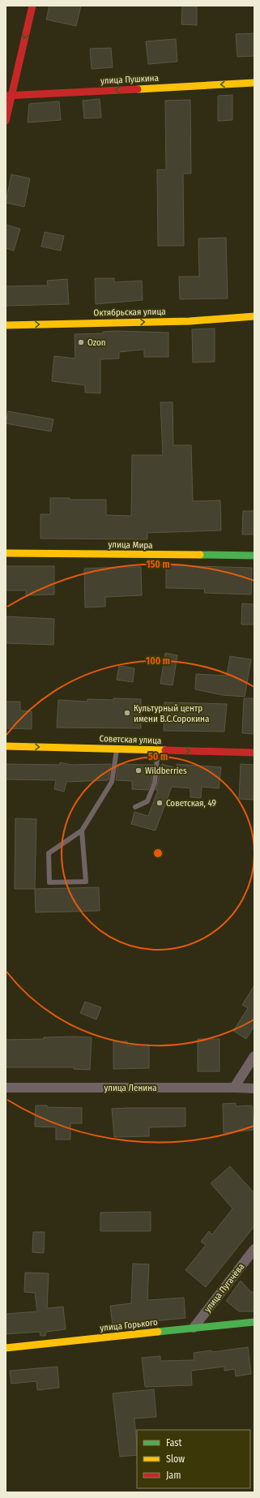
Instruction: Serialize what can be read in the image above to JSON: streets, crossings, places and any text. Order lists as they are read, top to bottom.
{
  "streets": {
    "street": [
      "улица Пушкина",
      "Октябрьская улица",
      "улица Мира",
      "Советская улица",
      "улица Ленина",
      "улица Пугачёва",
      "улица Горького"
    ]
  },
  "crossings": [
    ["улица Пугачёва", "улица Горького"]
  ],
  "one_way": ["улица Пушкина", "Октябрьская улица", "Советская улица"],
  "places": [
    "Ozon",
    "Культурный центр имени В.С.Сорокина",
    "Wildberries",
    "Советская, 49"
  ],
  "legend": ["Fast", "Slow", "Jam"],
  "rings": ["150 m", "100 m", "50 m"]
}
